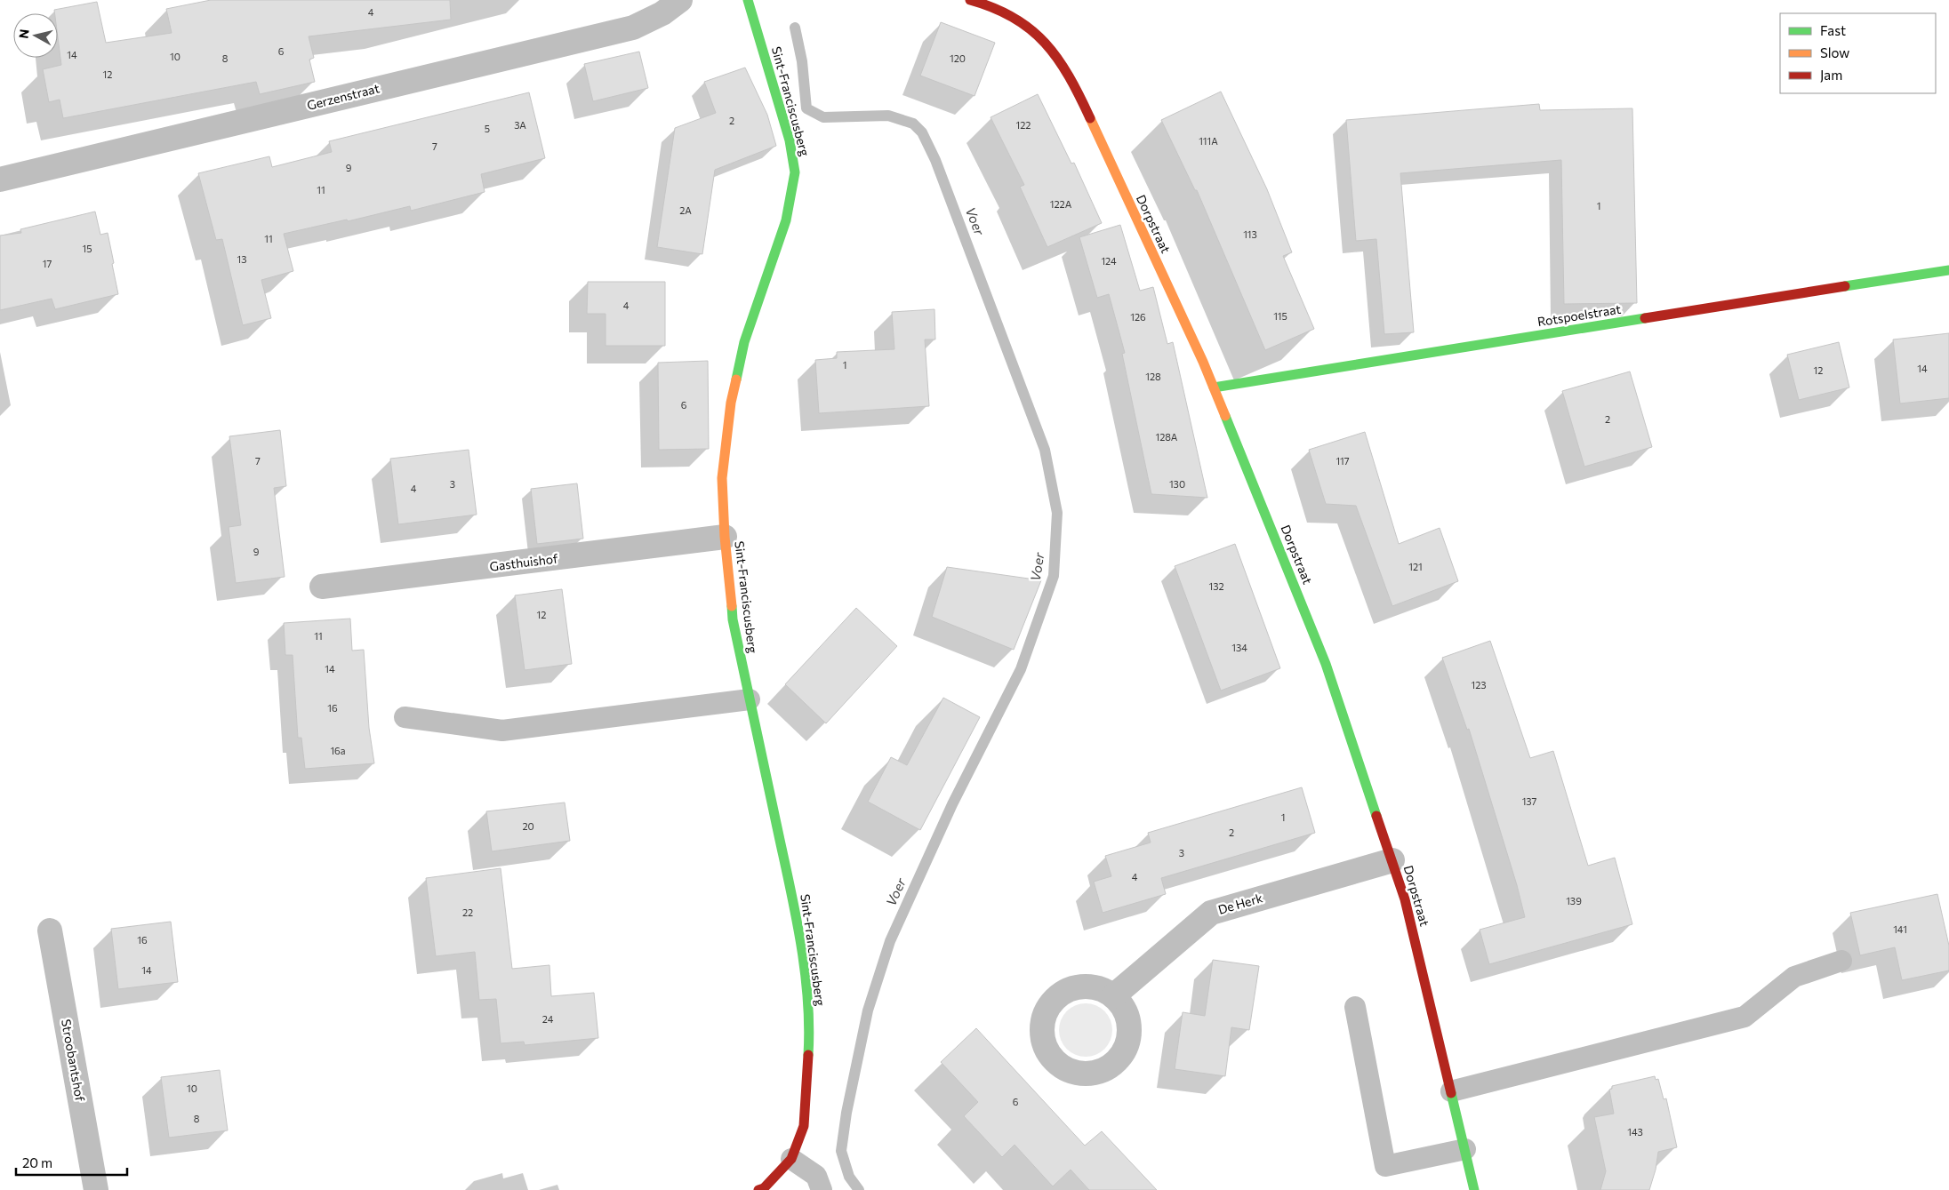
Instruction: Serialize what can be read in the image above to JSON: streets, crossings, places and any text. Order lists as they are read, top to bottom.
{
  "streets": {
    "street": [
      "Gerzenstraat",
      "Sint-Franciscusberg",
      "Dorpstraat",
      "Rotspoelstraat",
      "Gasthuishof",
      "De Herk",
      "Stroobantshof"
    ]
  },
  "crossings": [
    ["Sint-Franciscusberg", "Gasthuishof"],
    ["Dorpstraat", "Rotspoelstraat"],
    ["Dorpstraat", "De Herk"]
  ],
  "water": ["Voer"],
  "house_numbers": [
    "4",
    "6",
    "14",
    "10",
    "8",
    "120",
    "12",
    "2",
    "3A",
    "122",
    "5",
    "111A",
    "7",
    "9",
    "11",
    "122A",
    "1",
    "2A",
    "113",
    "11",
    "15",
    "13",
    "124",
    "17",
    "4",
    "115",
    "126",
    "1",
    "14",
    "12",
    "128",
    "6",
    "2",
    "128A",
    "7",
    "117",
    "3",
    "130",
    "4",
    "9",
    "121",
    "132",
    "12",
    "11",
    "134",
    "14",
    "123",
    "16",
    "16a",
    "137",
    "1",
    "20",
    "2",
    "3",
    "4",
    "139",
    "22",
    "141",
    "16",
    "14",
    "24",
    "10",
    "6",
    "8",
    "143"
  ],
  "legend": ["Fast", "Slow", "Jam"],
  "scale_bar": "20 m",
  "north": "left"
}
